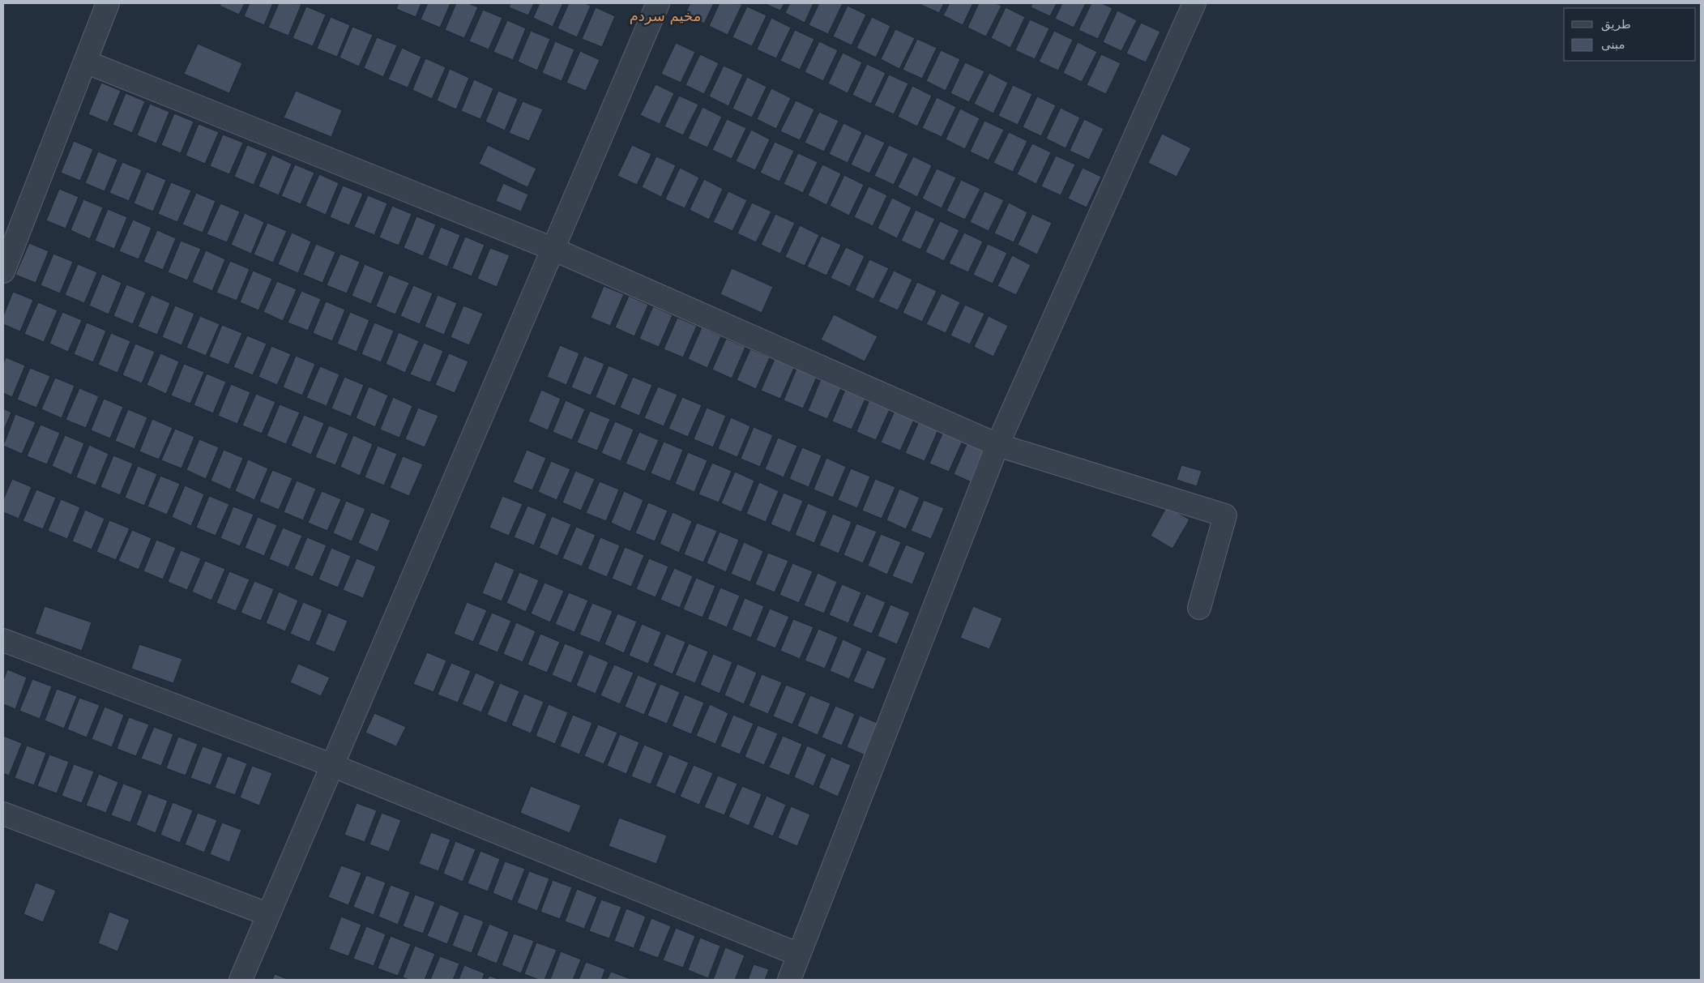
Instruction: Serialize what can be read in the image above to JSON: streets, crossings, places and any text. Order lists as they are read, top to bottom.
{
  "districts": ["مخيم سردم"],
  "legend": ["طريق", "مبنى"]
}
